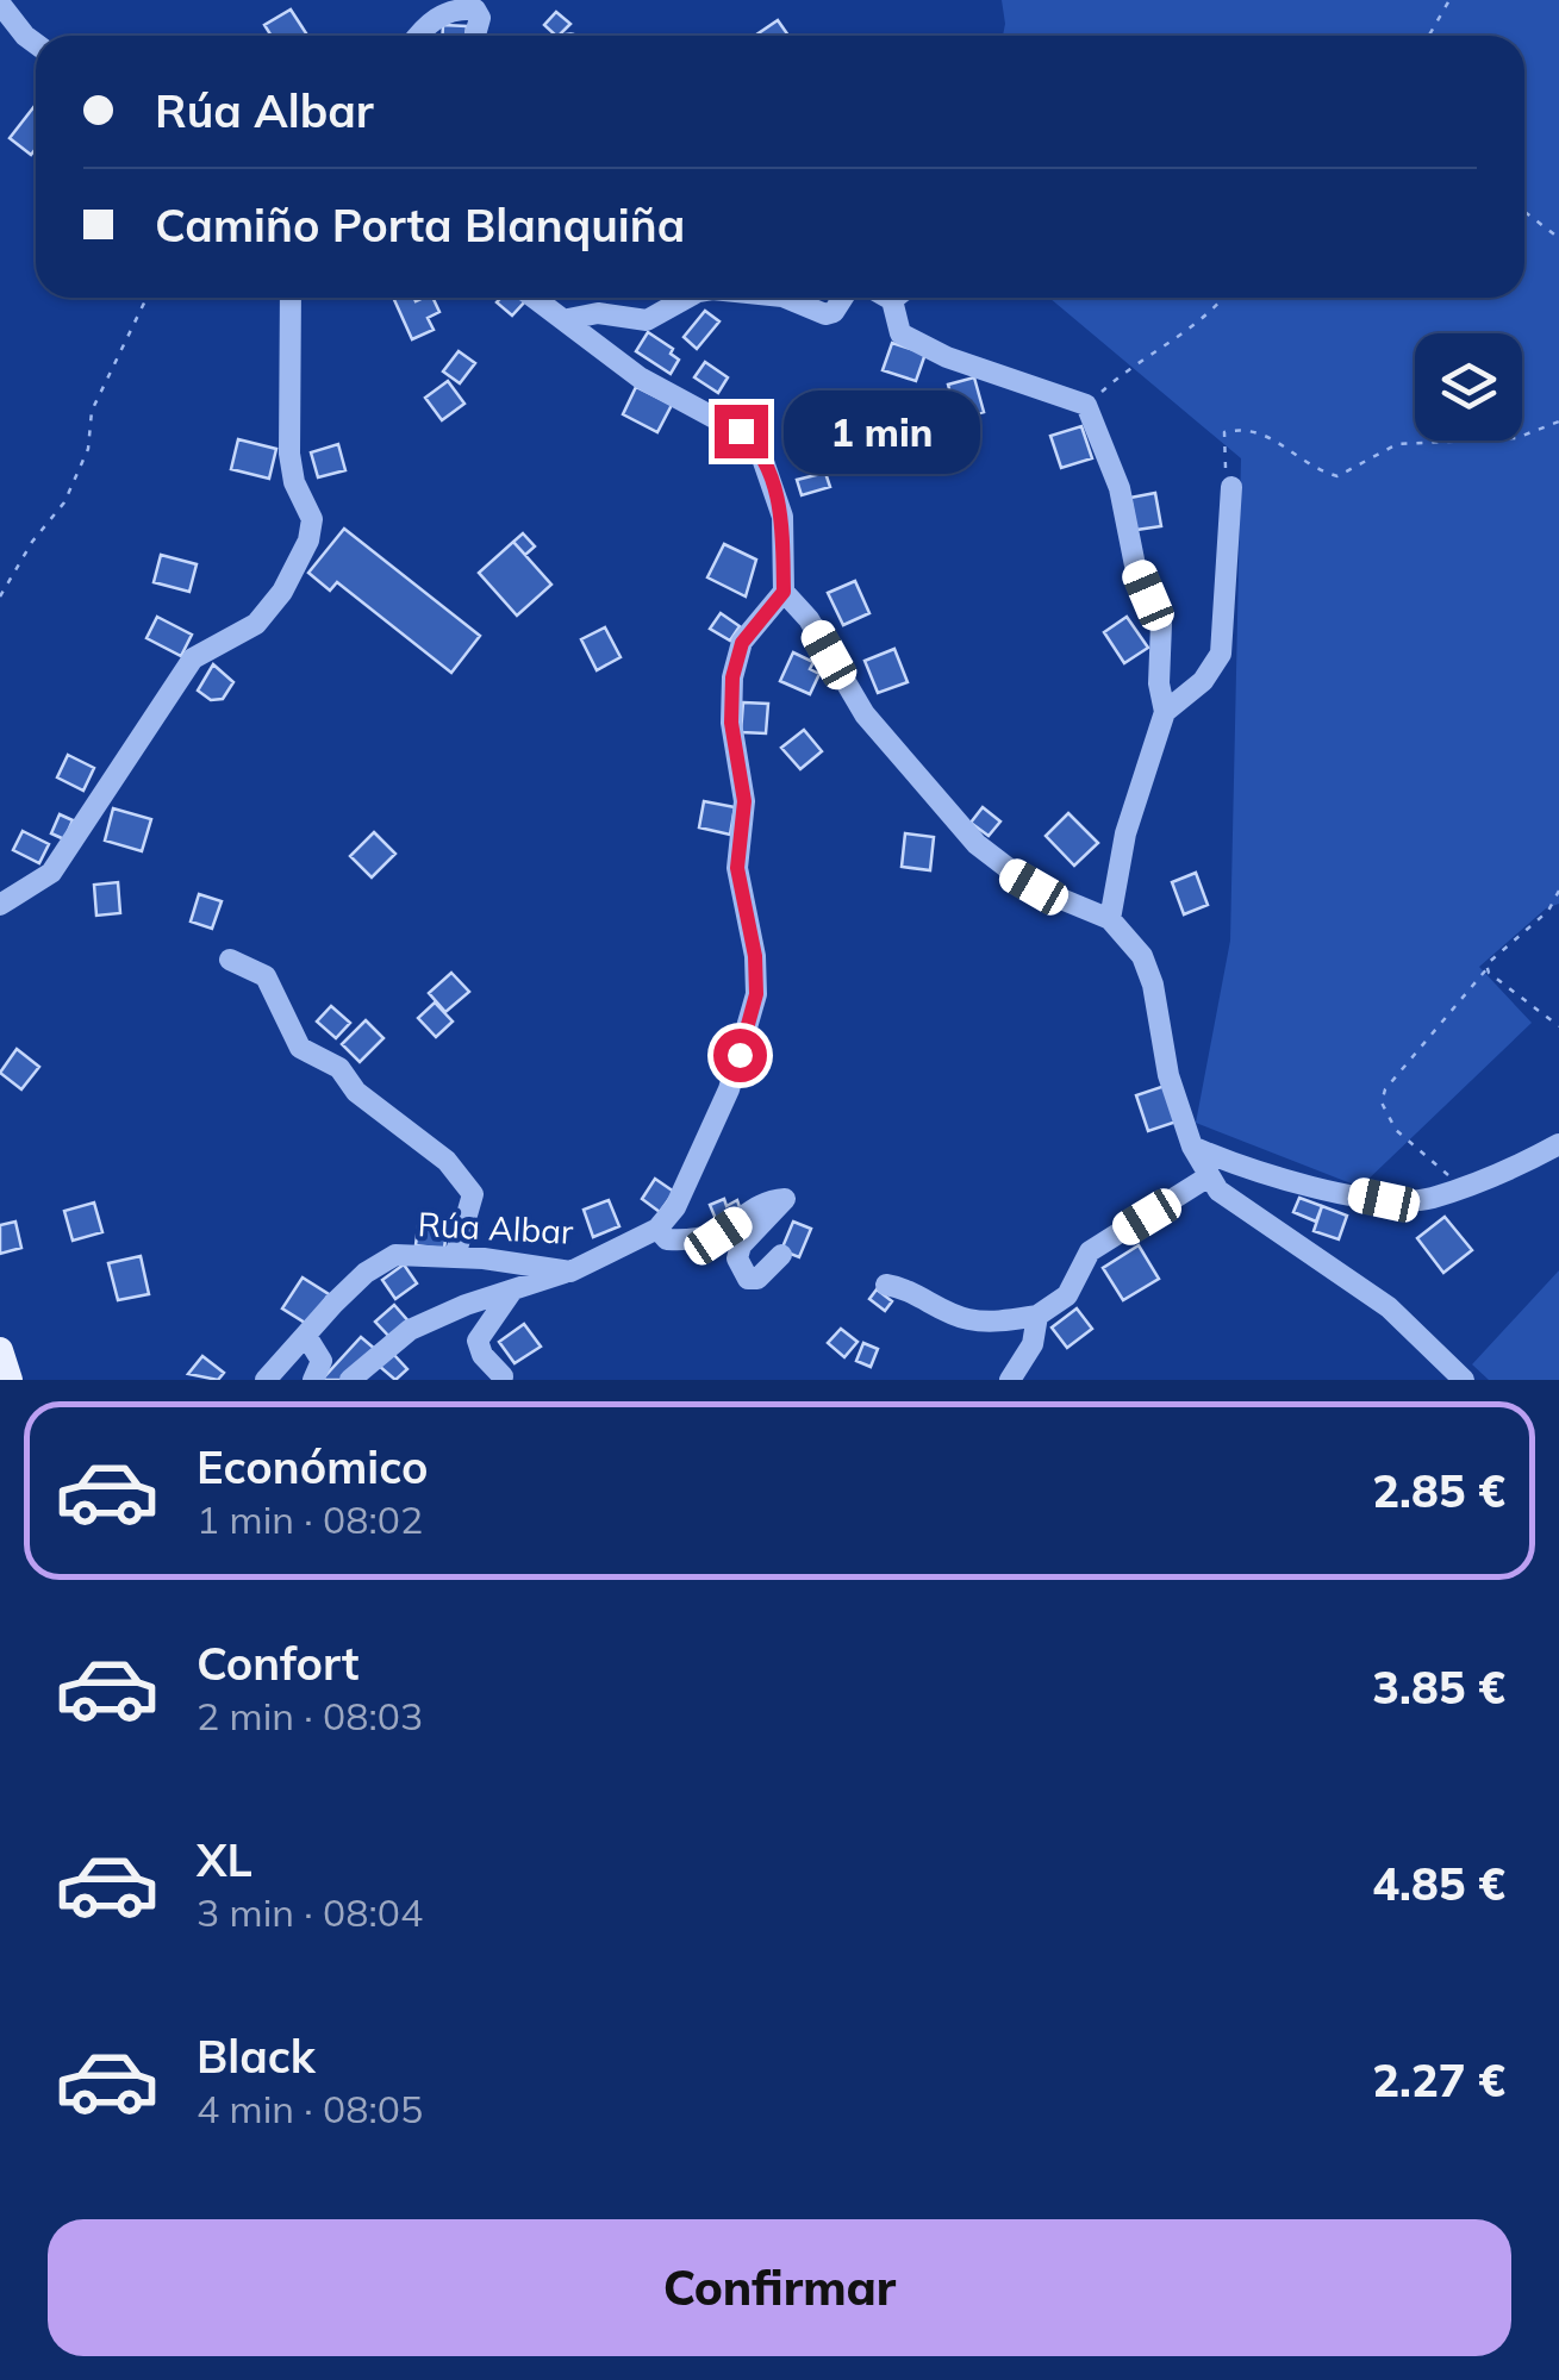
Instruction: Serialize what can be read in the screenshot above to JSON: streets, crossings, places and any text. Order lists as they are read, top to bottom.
{
  "streets": {
    "street": ["Rúa Albar"]
  },
  "page": {
    "banner": ["Rúa Albar", "Camiño Porta Blanquiña"],
    "bubble": "1 min",
    "list": [
      {
        "name": "Económico",
        "note": "1 min · 08:02",
        "value": "2.85 €"
      },
      {
        "name": "Confort",
        "note": "2 min · 08:03",
        "value": "3.85 €"
      },
      {
        "name": "XL",
        "note": "3 min · 08:04",
        "value": "4.85 €"
      },
      {
        "name": "Black",
        "note": "4 min · 08:05",
        "value": "2.27 €"
      }
    ],
    "buttons": "Confirmar"
  }
}
